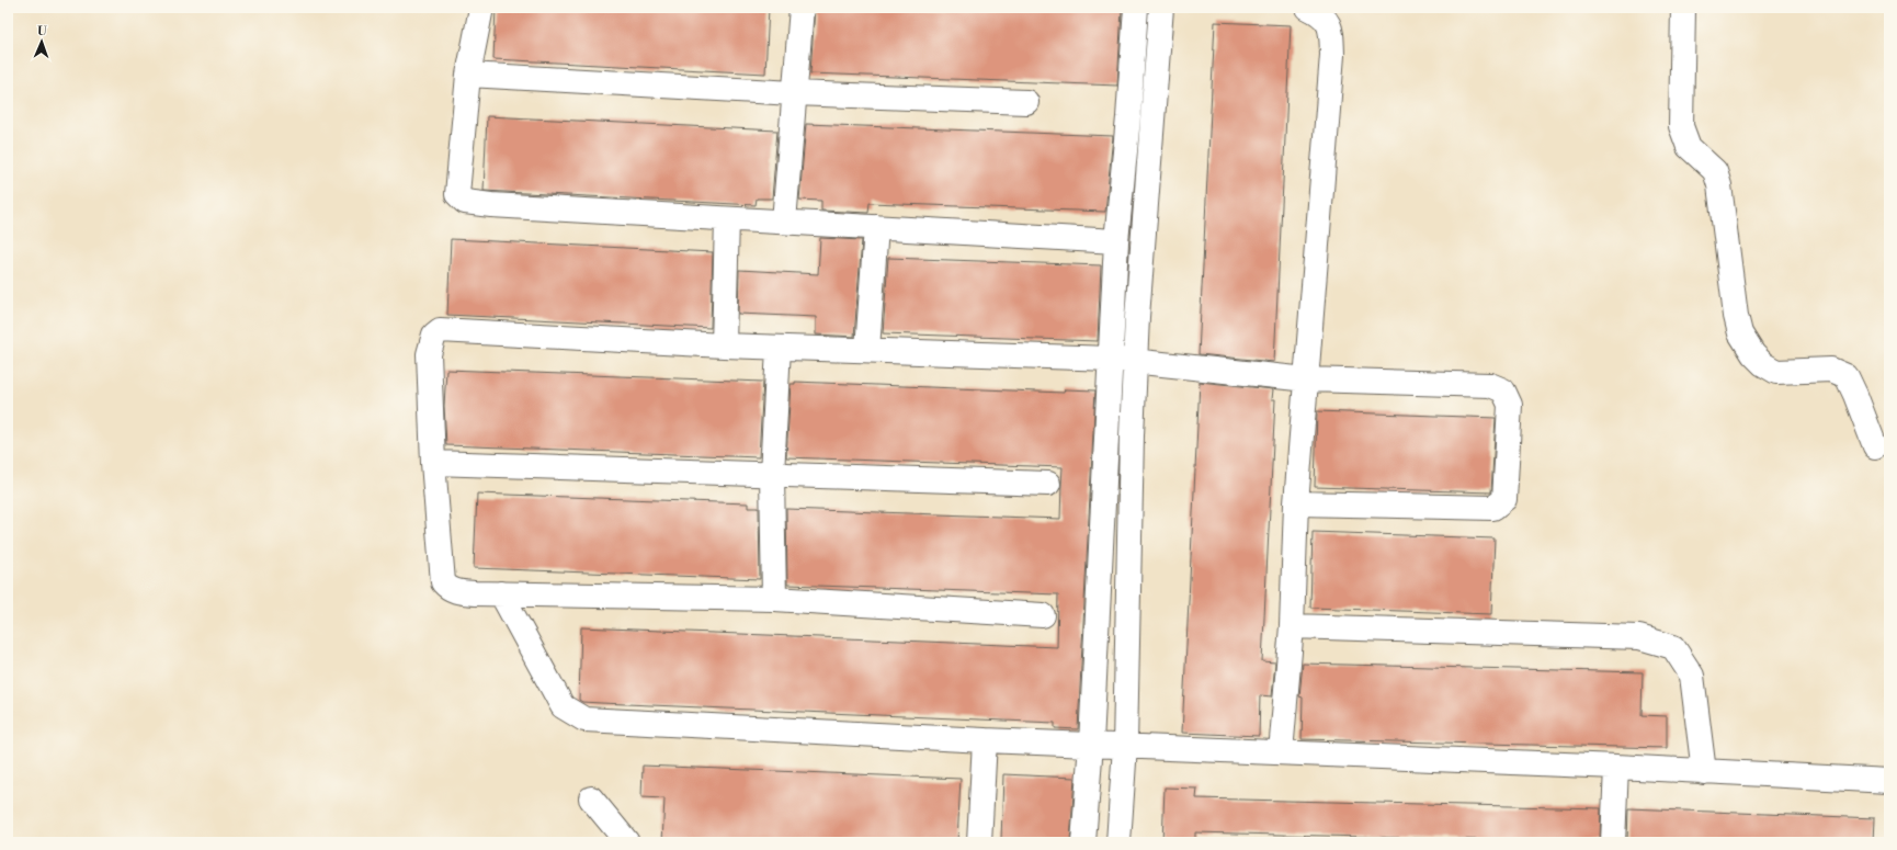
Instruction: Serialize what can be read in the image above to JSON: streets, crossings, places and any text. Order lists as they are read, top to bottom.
{
  "north": "top"
}
